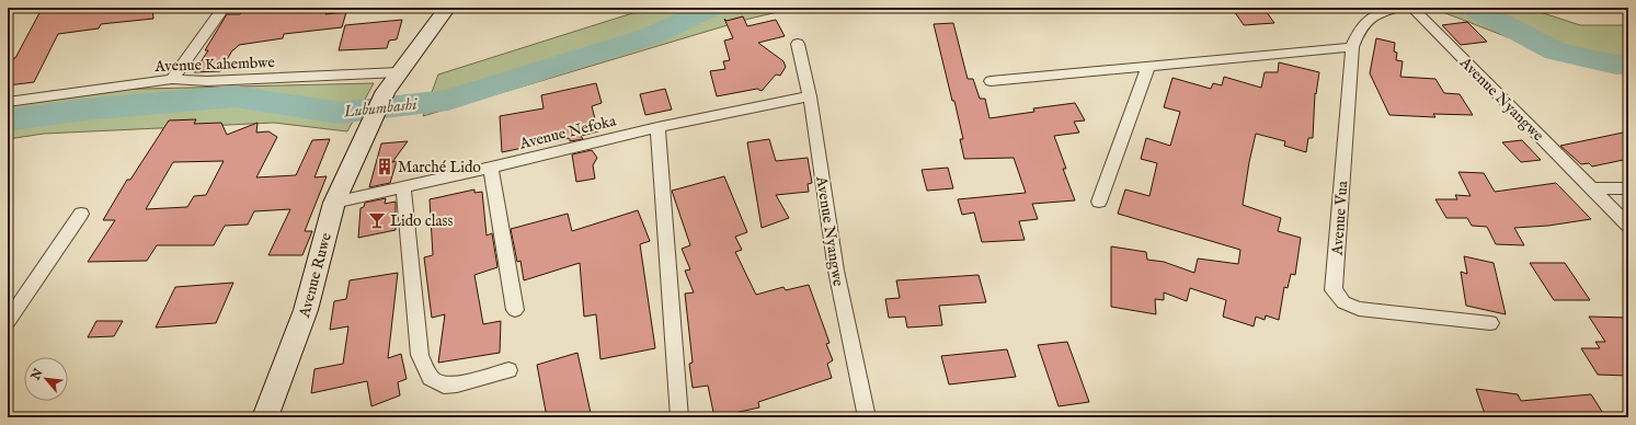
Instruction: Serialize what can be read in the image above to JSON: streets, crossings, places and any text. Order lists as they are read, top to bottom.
{
  "streets": {
    "street": [
      "Avenue Kahembwe",
      "Avenue Nyangwe",
      "Avenue Nefoka",
      "Avenue Vua",
      "Avenue Ruwe"
    ]
  },
  "crossings": [
    ["Avenue Kahembwe", "Avenue Ruwe"],
    ["Avenue Nyangwe", "Avenue Nefoka"],
    ["Avenue Nefoka", "Avenue Ruwe"]
  ],
  "water": ["Lubumbashi"],
  "places": {
    "building": ["Marché Lido"],
    "bar": ["Lido class"]
  },
  "north": "top left"
}
